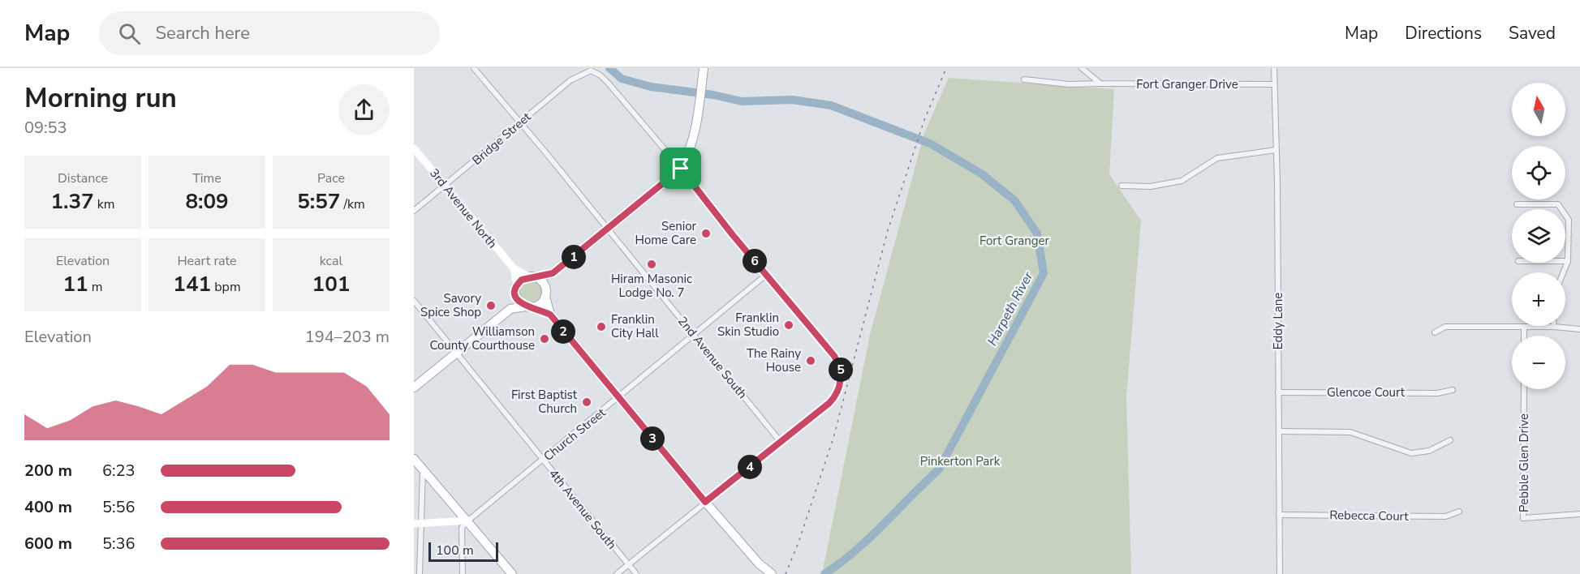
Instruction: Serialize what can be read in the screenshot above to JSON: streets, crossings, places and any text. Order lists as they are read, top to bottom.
{
  "streets": {
    "main road": ["3rd Avenue North"],
    "street": [
      "Fort Granger Drive",
      "Bridge Street",
      "Eddy Lane",
      "2nd Avenue South",
      "Glencoe Court",
      "Church Street",
      "Pebble Glen Drive",
      "4th Avenue South",
      "Rebecca Court"
    ]
  },
  "crossings": [
    ["Fort Granger Drive", "Eddy Lane"],
    ["Bridge Street", "3rd Avenue North"],
    ["Bridge Street", "2nd Avenue South"],
    ["Eddy Lane", "Glencoe Court"],
    ["Eddy Lane", "Rebecca Court"],
    ["2nd Avenue South", "Church Street"],
    ["Church Street", "4th Avenue South"]
  ],
  "water": ["Harpeth River"],
  "parks": ["Fort Granger", "Pinkerton Park"],
  "places": [
    "Senior Home Care",
    "Hiram Masonic Lodge No. 7",
    "Savory Spice Shop",
    "Franklin Skin Studio",
    "Franklin City Hall",
    "Williamson County Courthouse",
    "The Rainy House",
    "First Baptist Church"
  ],
  "scale_bar": "100 m",
  "north": "top",
  "page": {
    "header": "Map",
    "search": "Search here",
    "nav": ["Map", "Directions", "Saved"],
    "heading": ["Morning run", "09:53"],
    "map_buttons": ["+", "−"],
    "stats": [
      ["Distance", "1.37 km"],
      ["Time", "8:09"],
      ["Pace", "5:57 /km"],
      ["Elevation", "11 m"],
      ["Heart rate", "141 bpm"],
      ["kcal", "101"]
    ],
    "pins": [
      "1",
      "6",
      "2",
      "5",
      "3",
      "4"
    ],
    "chart": ["Elevation", "194–203 m"],
    "list": [
      {
        "name": "200 m",
        "note": "6:23"
      },
      {
        "name": "400 m",
        "note": "5:56"
      },
      {
        "name": "600 m",
        "note": "5:36"
      }
    ],
    "scale": "100 m"
  }
}
